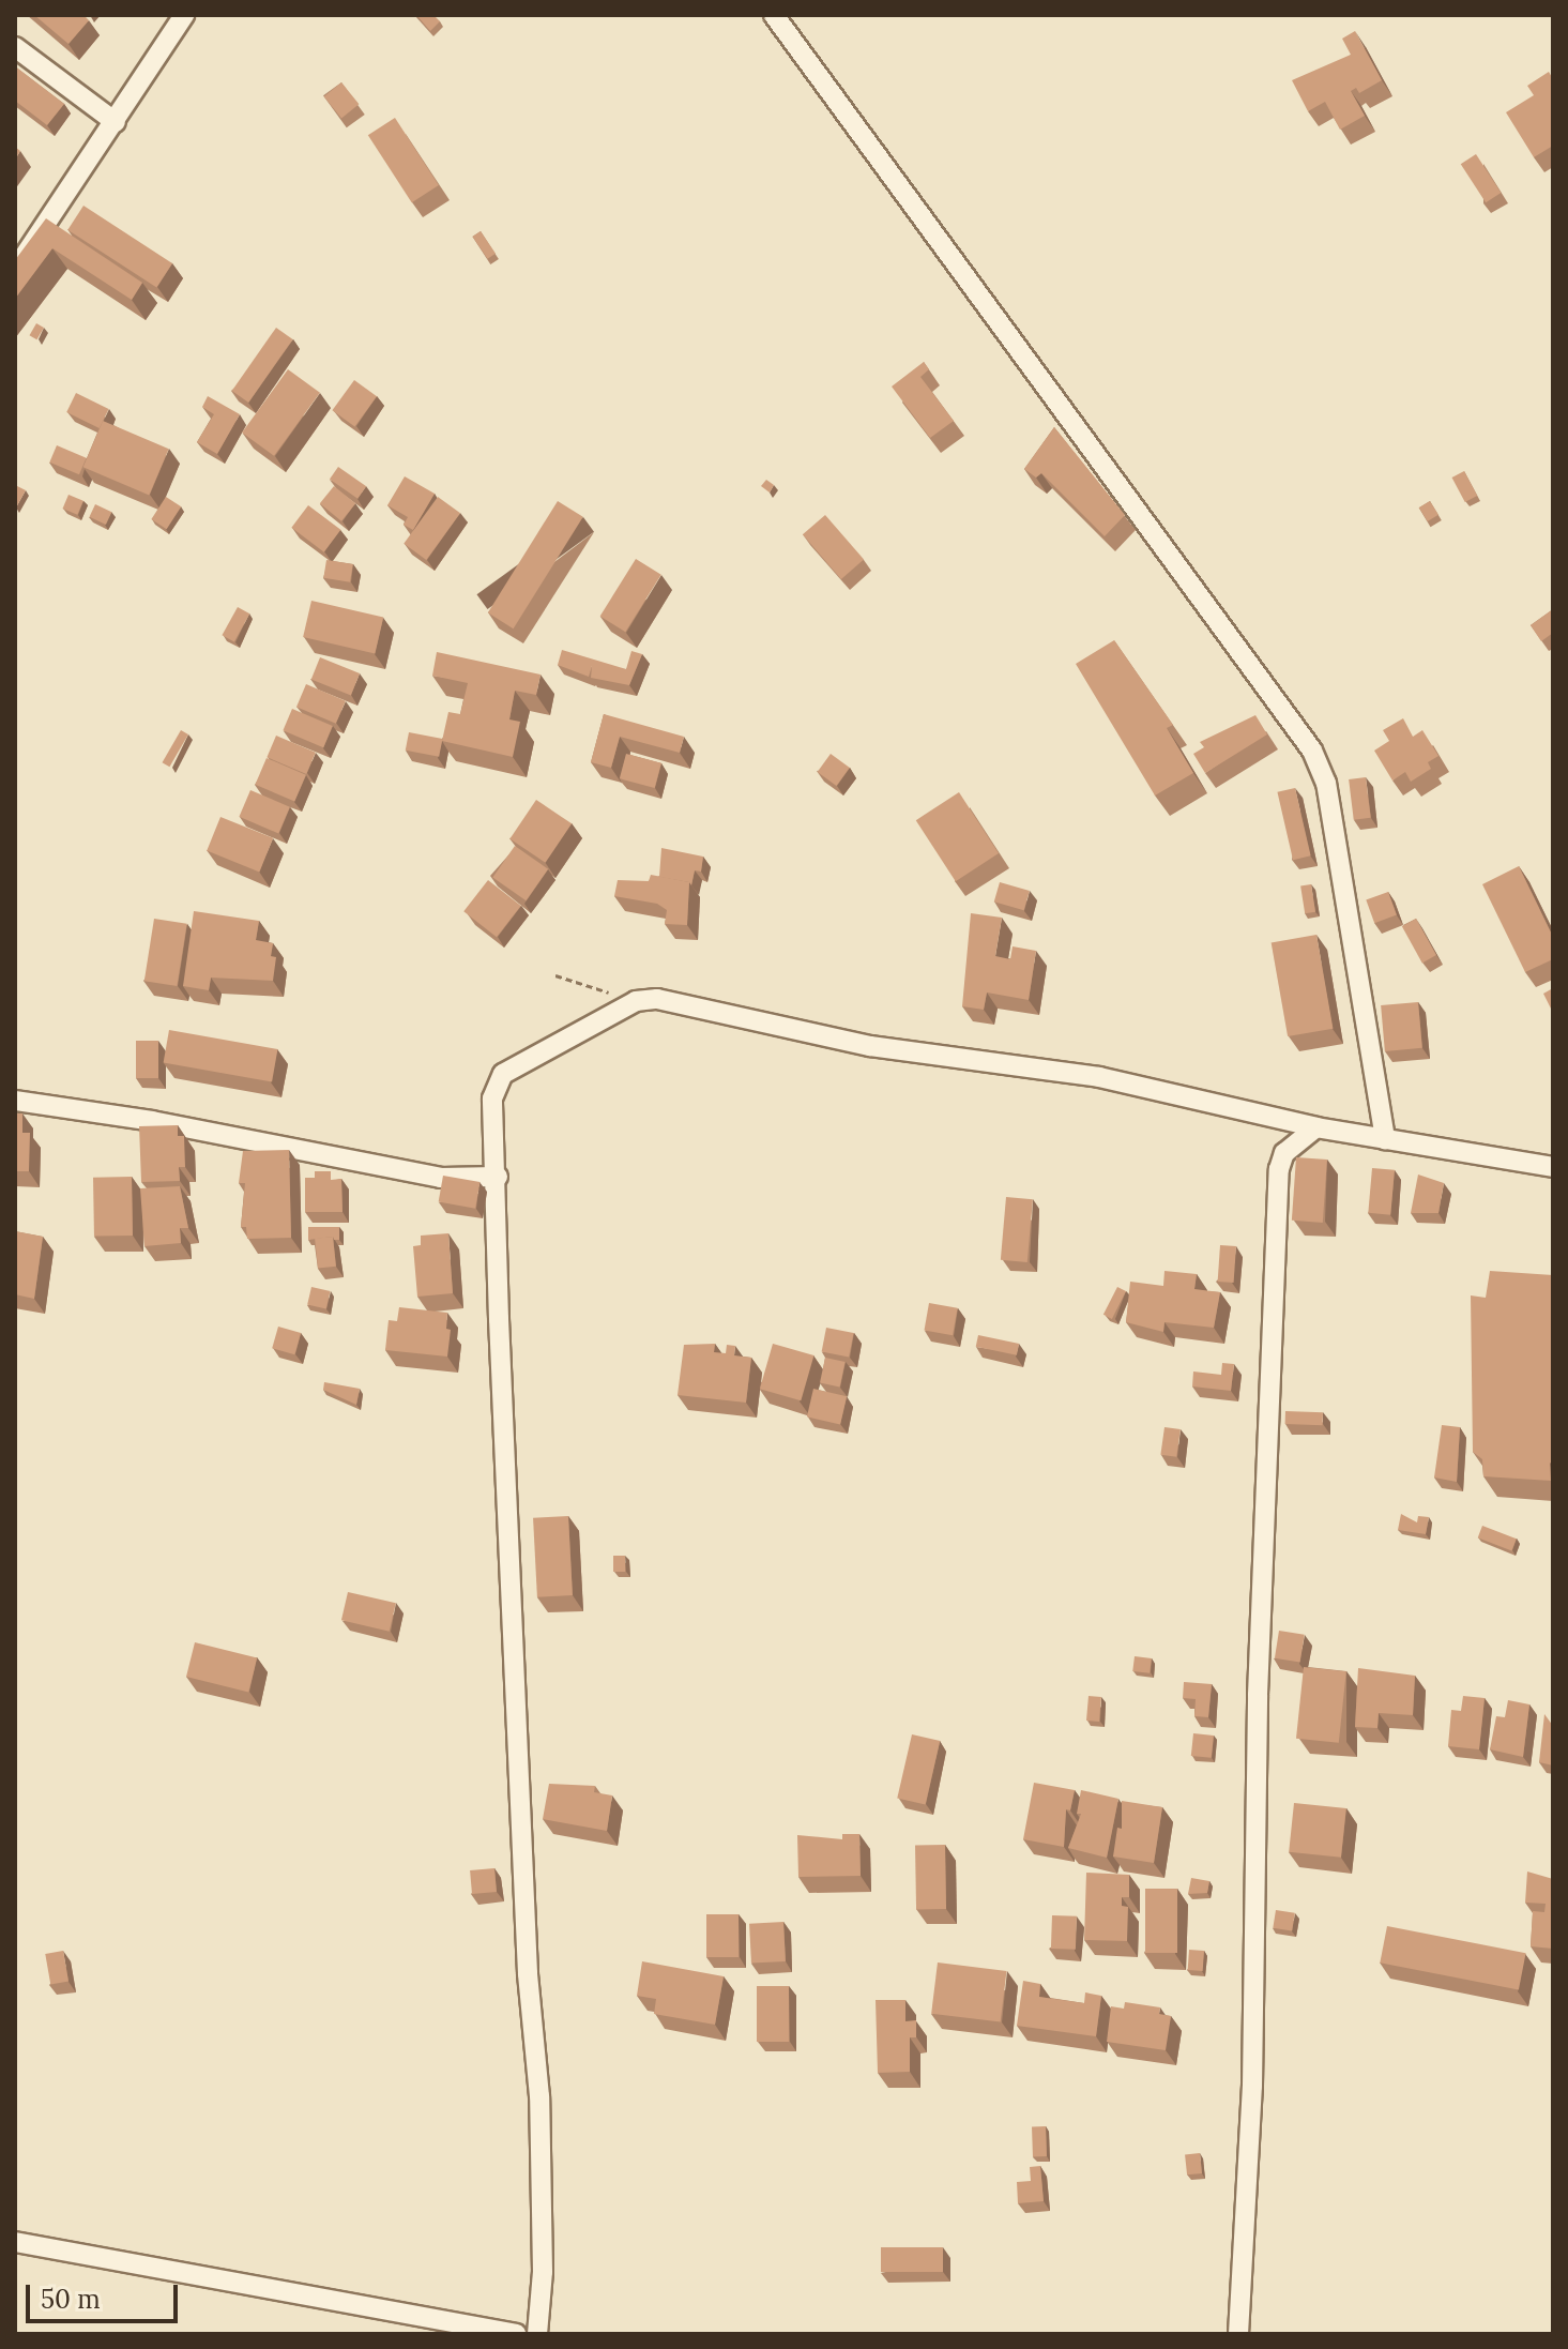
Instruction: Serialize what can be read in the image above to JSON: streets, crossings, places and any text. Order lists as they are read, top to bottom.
{
  "scale_bar": "50 m"
}
